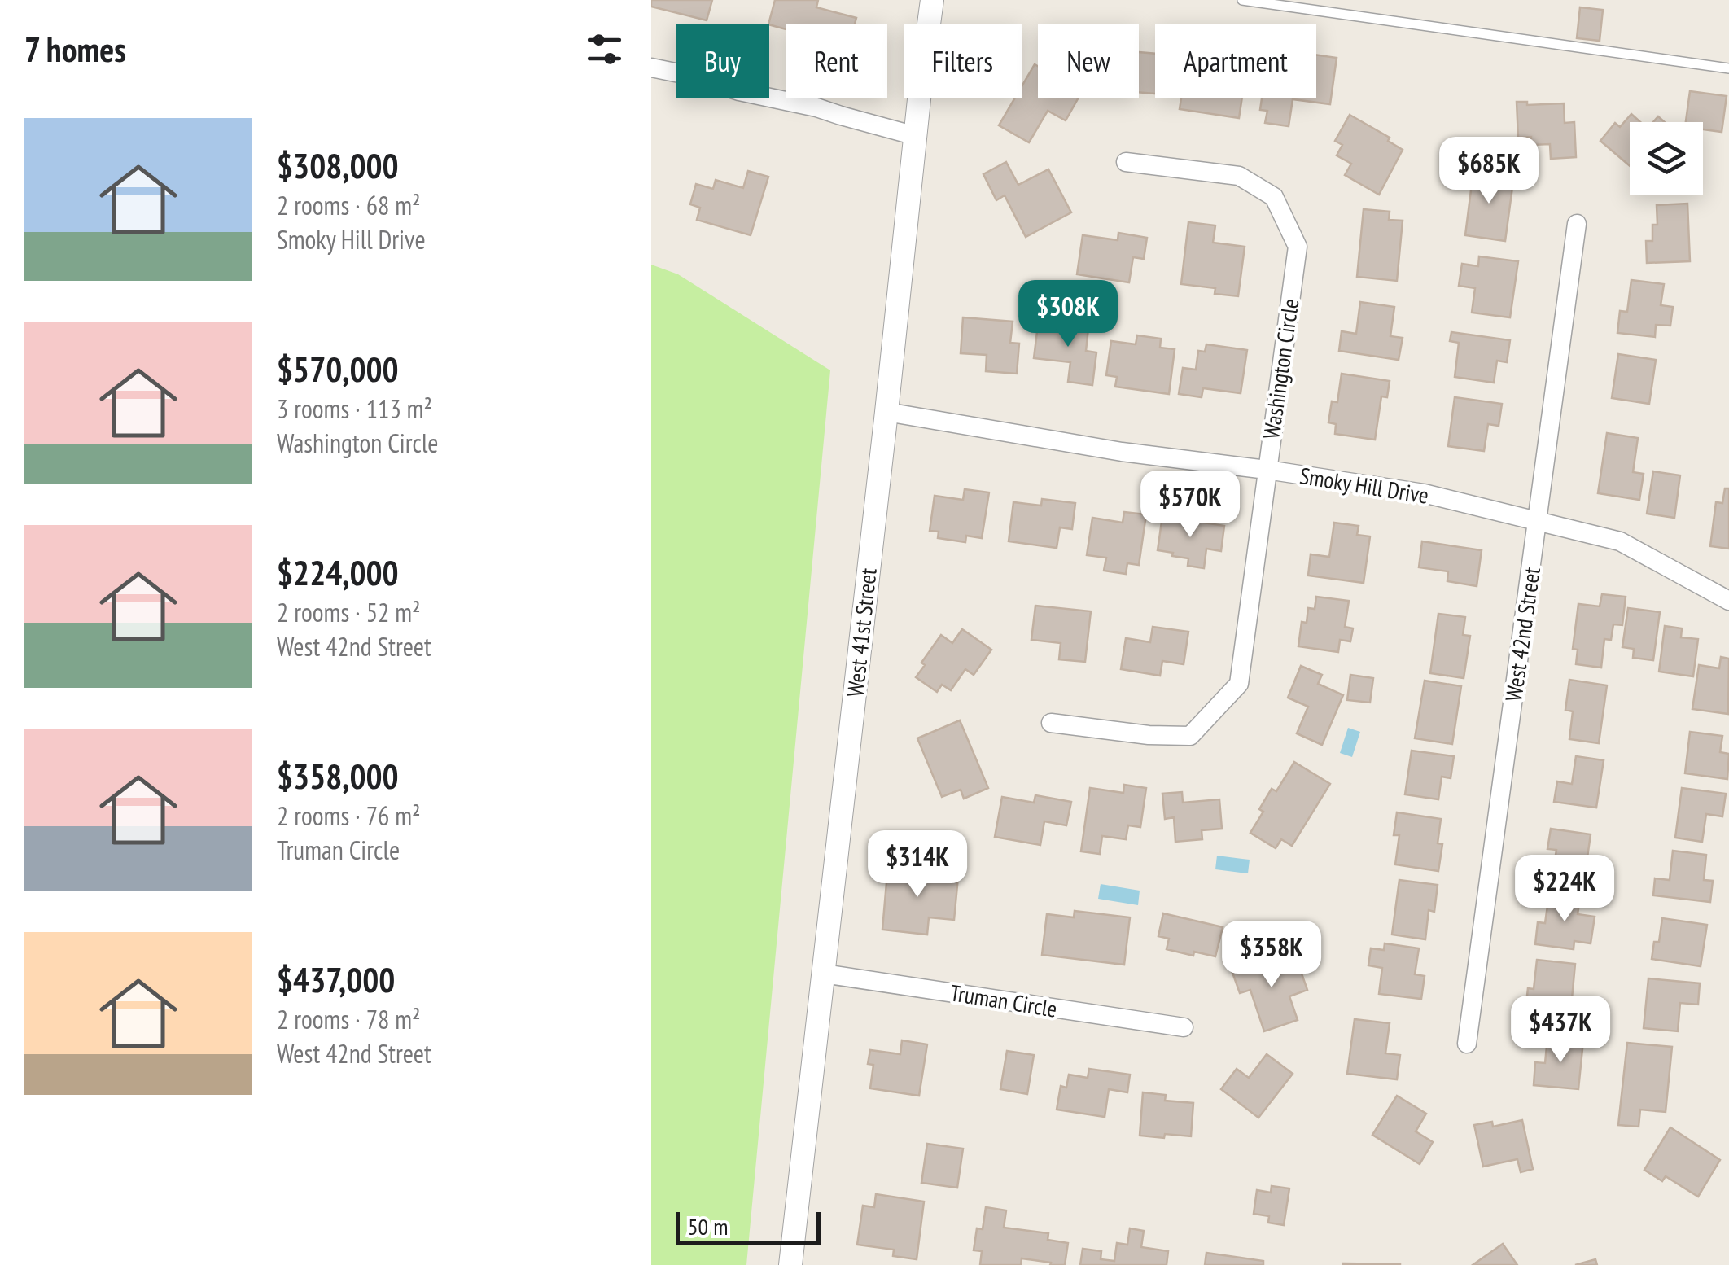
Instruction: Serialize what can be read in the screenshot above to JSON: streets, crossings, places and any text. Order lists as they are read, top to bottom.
{
  "streets": {
    "street": [
      "Washington Circle",
      "Smoky Hill Drive",
      "West 41st Street",
      "West 42nd Street",
      "Truman Circle"
    ]
  },
  "crossings": [
    ["Washington Circle", "Smoky Hill Drive"],
    ["Smoky Hill Drive", "West 41st Street"],
    ["Smoky Hill Drive", "West 42nd Street"],
    ["West 41st Street", "Truman Circle"]
  ],
  "scale_bar": "50 m",
  "page": {
    "heading": "7 homes",
    "chip": [
      "Buy",
      "Rent",
      "Filters",
      "New",
      "Apartment"
    ],
    "list": [
      {
        "name": "$308,000",
        "note": "2 rooms · 68 m² · Smoky Hill Drive"
      },
      {
        "name": "$570,000",
        "note": "3 rooms · 113 m² · Washington Circle"
      },
      {
        "name": "$224,000",
        "note": "2 rooms · 52 m² · West 42nd Street"
      },
      {
        "name": "$358,000",
        "note": "2 rooms · 76 m² · Truman Circle"
      },
      {
        "name": "$437,000",
        "note": "2 rooms · 78 m² · West 42nd Street"
      }
    ],
    "price": [
      "$685K",
      "$308K",
      "$570K",
      "$314K",
      "$224K",
      "$358K",
      "$437K"
    ],
    "scale": "50 m"
  }
}
